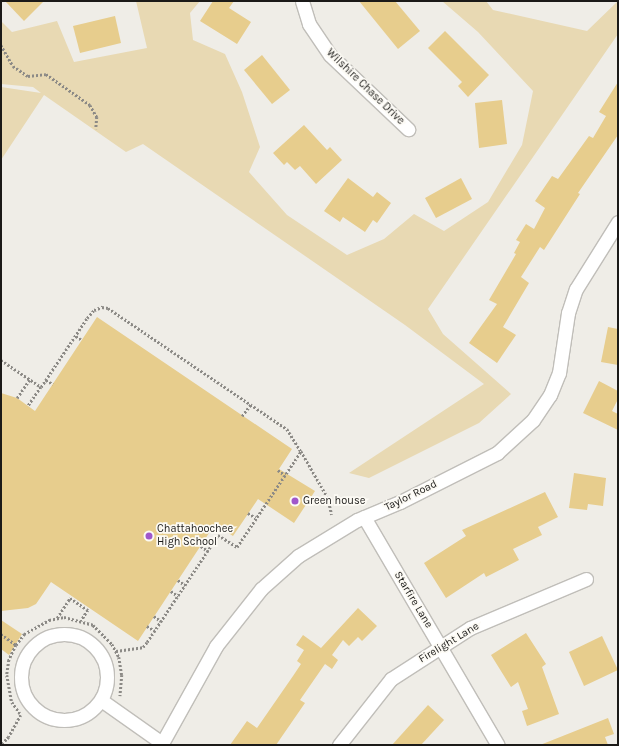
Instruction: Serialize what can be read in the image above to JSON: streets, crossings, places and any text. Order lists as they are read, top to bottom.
{
  "streets": {
    "street": [
      "Wilshire Chase Drive",
      "Taylor Road",
      "Starfire Lane",
      "Firelight Lane"
    ]
  },
  "crossings": [
    ["Taylor Road", "Starfire Lane"],
    ["Starfire Lane", "Firelight Lane"]
  ],
  "places": ["Green house", "Chattahoochee High School"]
}
